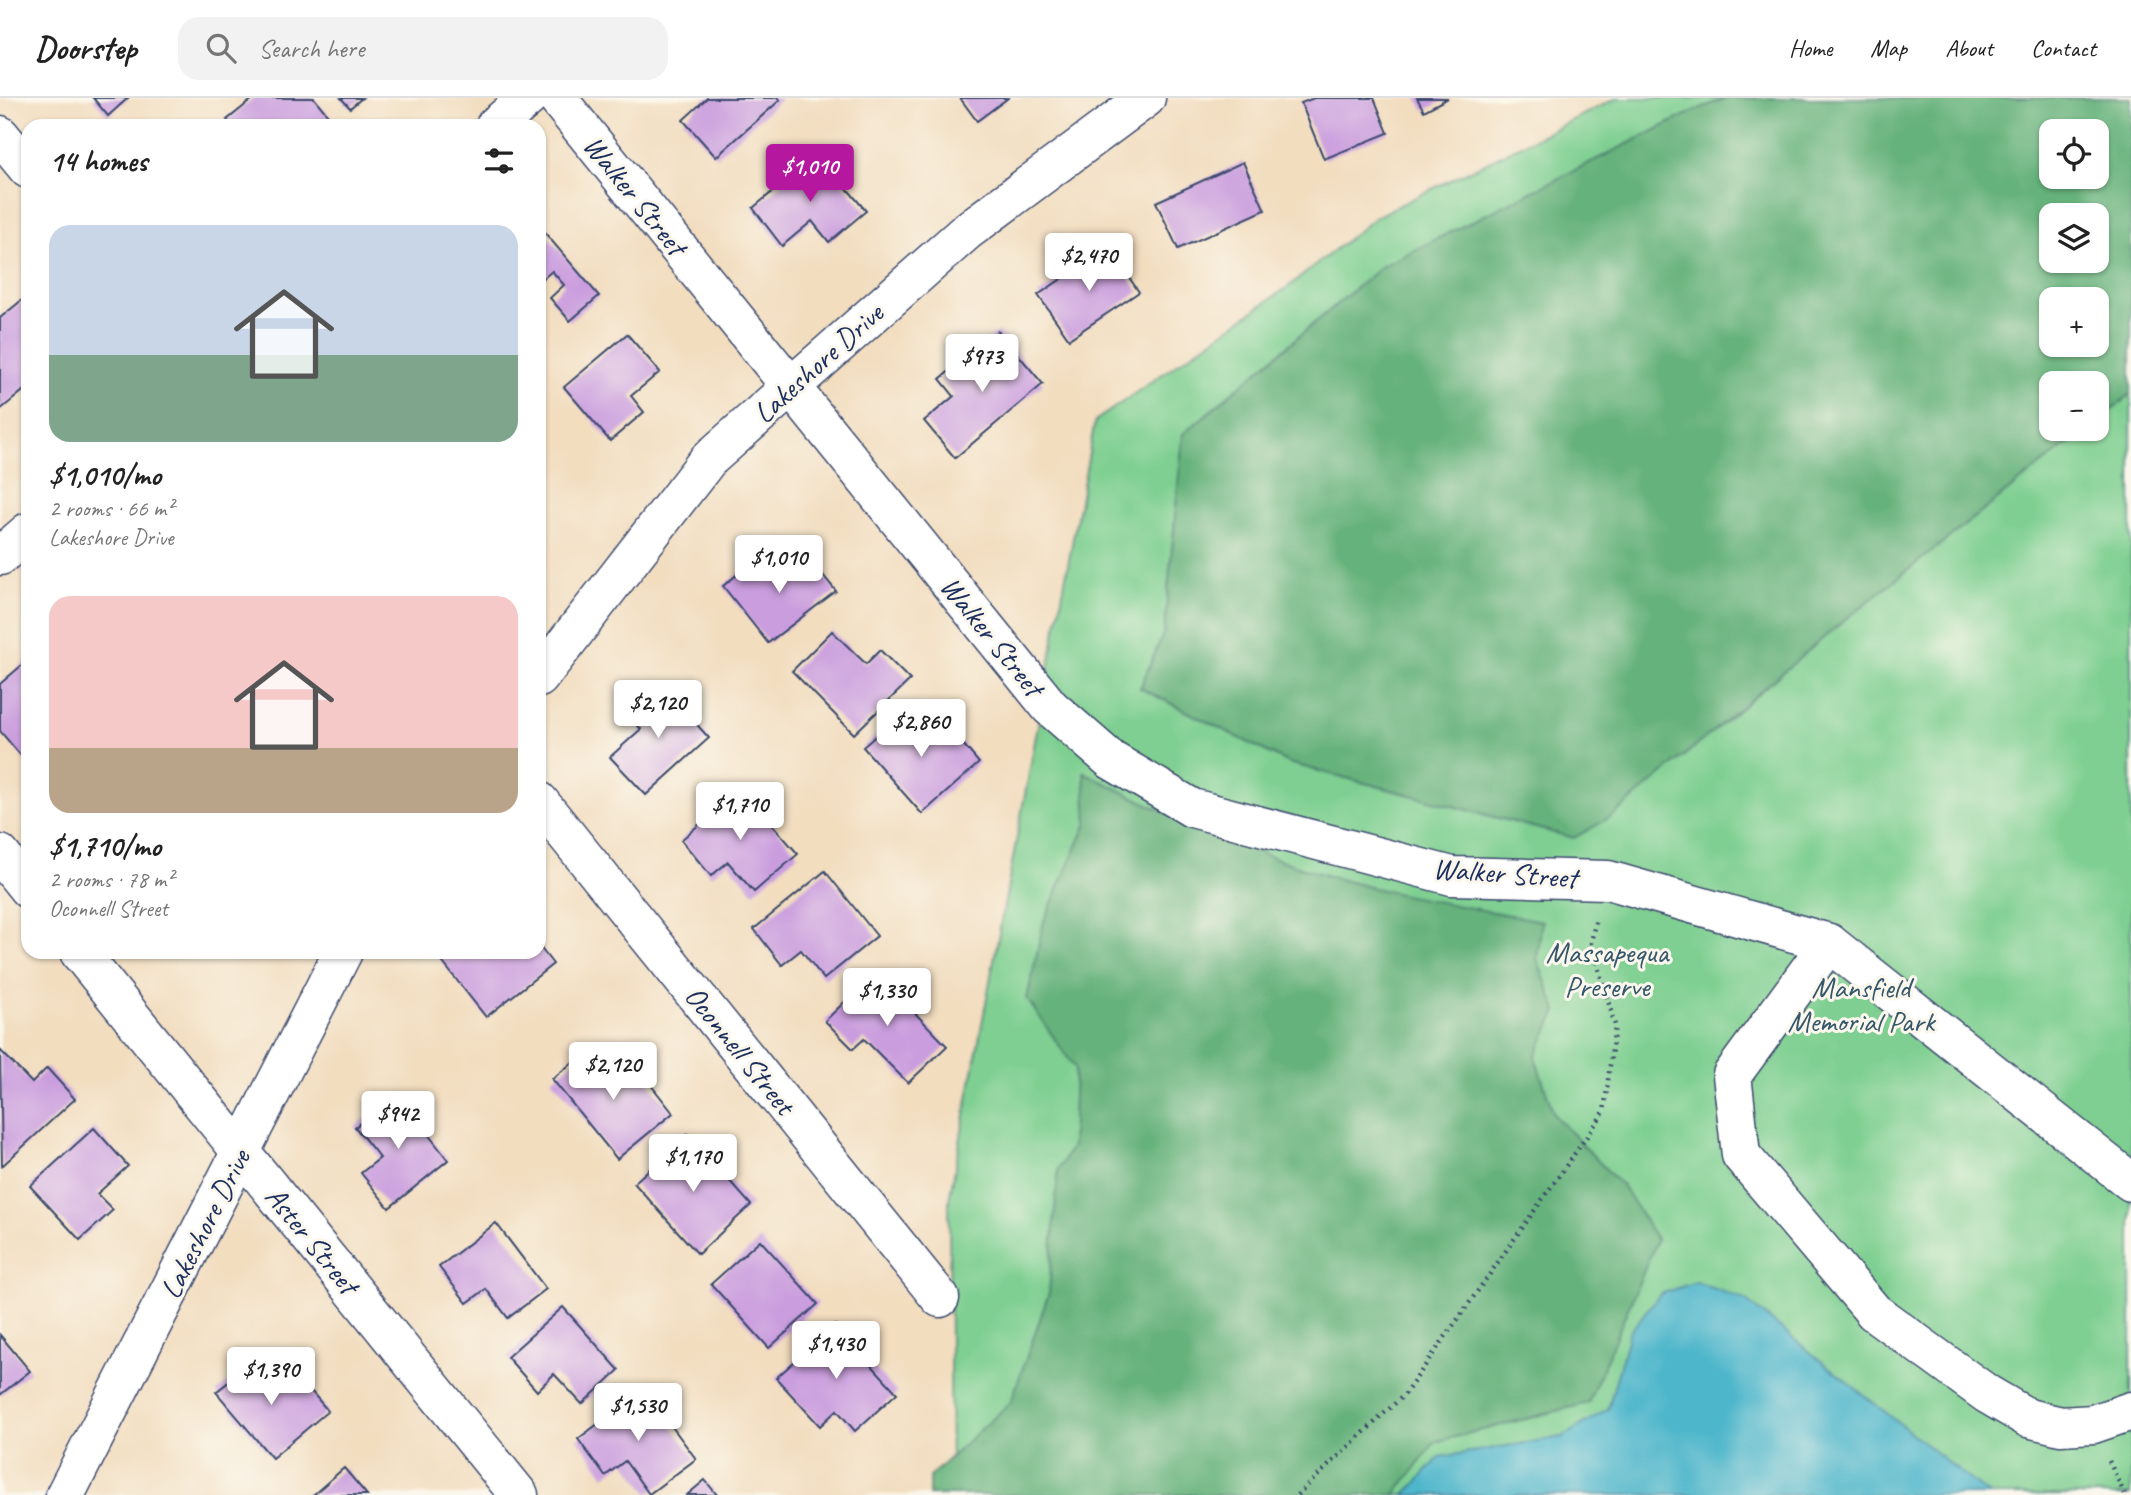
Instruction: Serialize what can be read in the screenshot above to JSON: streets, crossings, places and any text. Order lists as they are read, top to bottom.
{
  "streets": {
    "street": [
      "Walker Street",
      "Lakeshore Drive",
      "Oconnell Street",
      "Aster Street"
    ]
  },
  "crossings": [
    ["Walker Street", "Lakeshore Drive"],
    ["Lakeshore Drive", "Aster Street"]
  ],
  "parks": ["Massapequa Preserve", "Mansfield Memorial Park"],
  "page": {
    "header": "Doorstep",
    "search": "Search here",
    "nav": [
      "Home",
      "Map",
      "About",
      "Contact"
    ],
    "map_buttons": ["+", "−"],
    "heading": "14 homes",
    "price": [
      "$1,010",
      "$2,470",
      "$973",
      "$1,010",
      "$2,120",
      "$2,860",
      "$1,710",
      "$1,330",
      "$2,120",
      "$942",
      "$1,170",
      "$1,430",
      "$1,390",
      "$1,530"
    ],
    "list": [
      {
        "name": "$1,010/mo",
        "note": "2 rooms · 66 m² · Lakeshore Drive"
      },
      {
        "name": "$1,710/mo",
        "note": "2 rooms · 78 m² · Oconnell Street"
      }
    ]
  }
}
